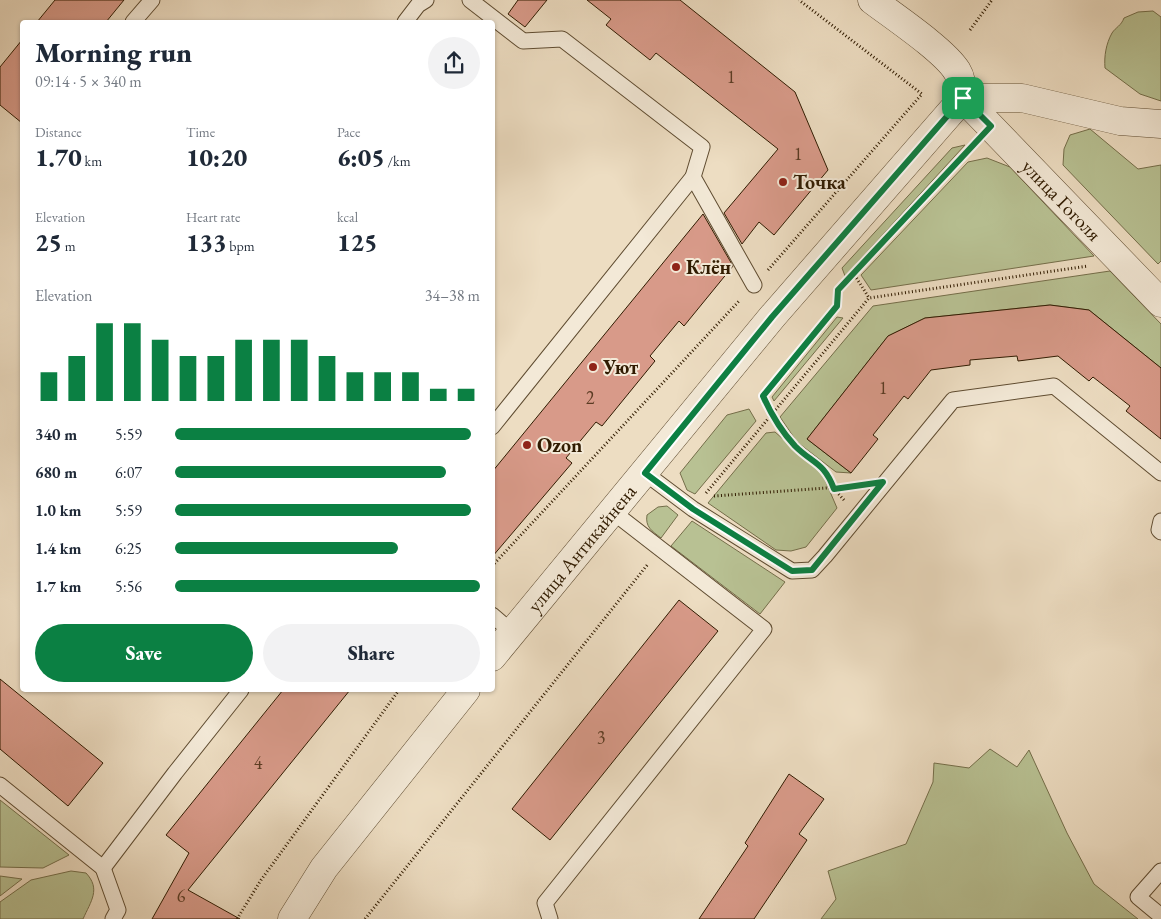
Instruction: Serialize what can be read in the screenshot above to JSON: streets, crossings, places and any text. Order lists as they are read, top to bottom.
{
  "streets": {
    "street": ["улица Гоголя", "улица Антикайнена"]
  },
  "crossings": [
    ["улица Гоголя", "улица Антикайнена"]
  ],
  "places": [
    "Точка",
    "Клён",
    "Уют",
    "Ozon"
  ],
  "house_numbers": [
    "1",
    "1",
    "1",
    "2",
    "3",
    "4",
    "6"
  ],
  "page": {
    "heading": ["Morning run", "09:14 · 5 × 340 m"],
    "stats": [
      ["Distance", "1.70 km"],
      ["Time", "10:20"],
      ["Pace", "6:05 /km"],
      ["Elevation", "25 m"],
      ["Heart rate", "133 bpm"],
      ["kcal", "125"]
    ],
    "chart": ["Elevation", "34–38 m"],
    "list": [
      {
        "name": "340 m",
        "note": "5:59"
      },
      {
        "name": "680 m",
        "note": "6:07"
      },
      {
        "name": "1.0 km",
        "note": "5:59"
      },
      {
        "name": "1.4 km",
        "note": "6:25"
      },
      {
        "name": "1.7 km",
        "note": "5:56"
      }
    ],
    "buttons": ["Save", "Share"]
  }
}
